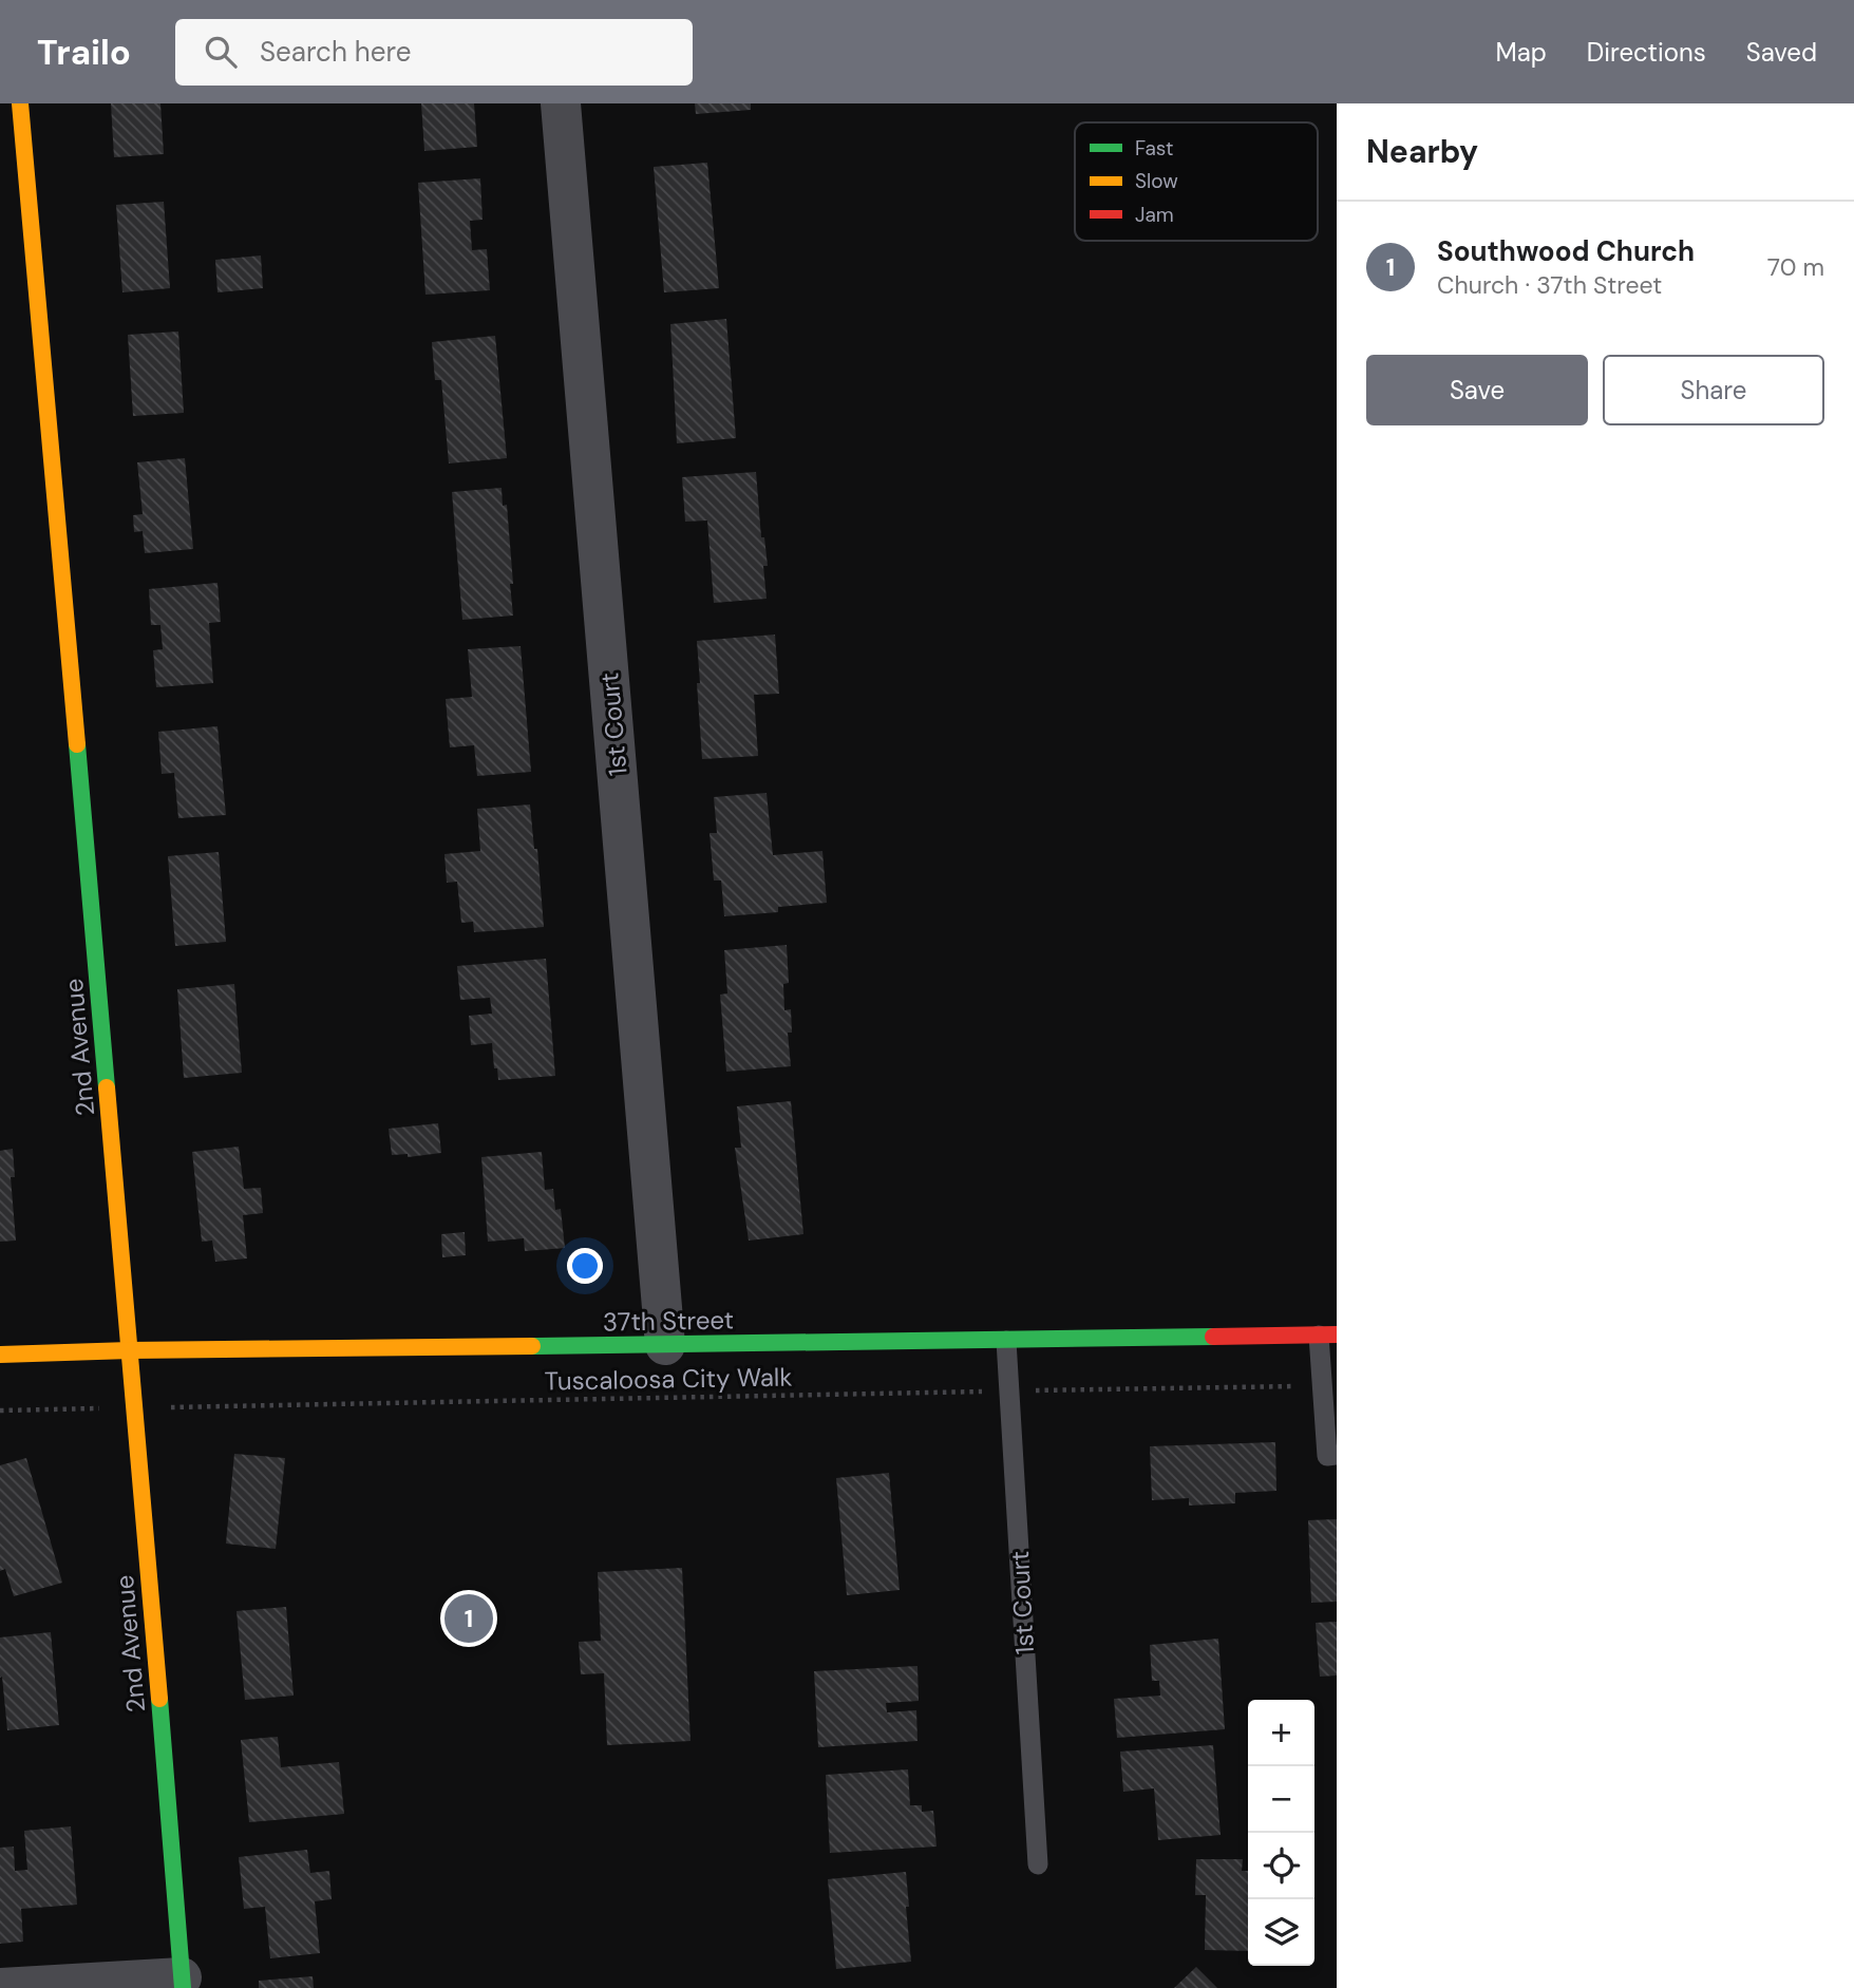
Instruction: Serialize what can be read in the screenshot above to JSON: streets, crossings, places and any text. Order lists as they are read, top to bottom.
{
  "streets": {
    "street": ["1st Court", "2nd Avenue", "37th Street"],
    "path": ["Tuscaloosa City Walk"]
  },
  "crossings": [
    ["1st Court", "37th Street"],
    ["1st Court", "Tuscaloosa City Walk"],
    ["2nd Avenue", "37th Street"],
    ["2nd Avenue", "Tuscaloosa City Walk"]
  ],
  "legend": ["Fast", "Slow", "Jam"],
  "page": {
    "header": "Trailo",
    "search": "Search here",
    "nav": ["Map", "Directions", "Saved"],
    "heading": "Nearby",
    "list": [
      {
        "mark": "1",
        "name": "Southwood Church",
        "note": "Church · 37th Street",
        "value": "70 m"
      }
    ],
    "buttons": ["Save", "Share"],
    "pins": "1",
    "map_buttons": ["+", "−"]
  }
}
